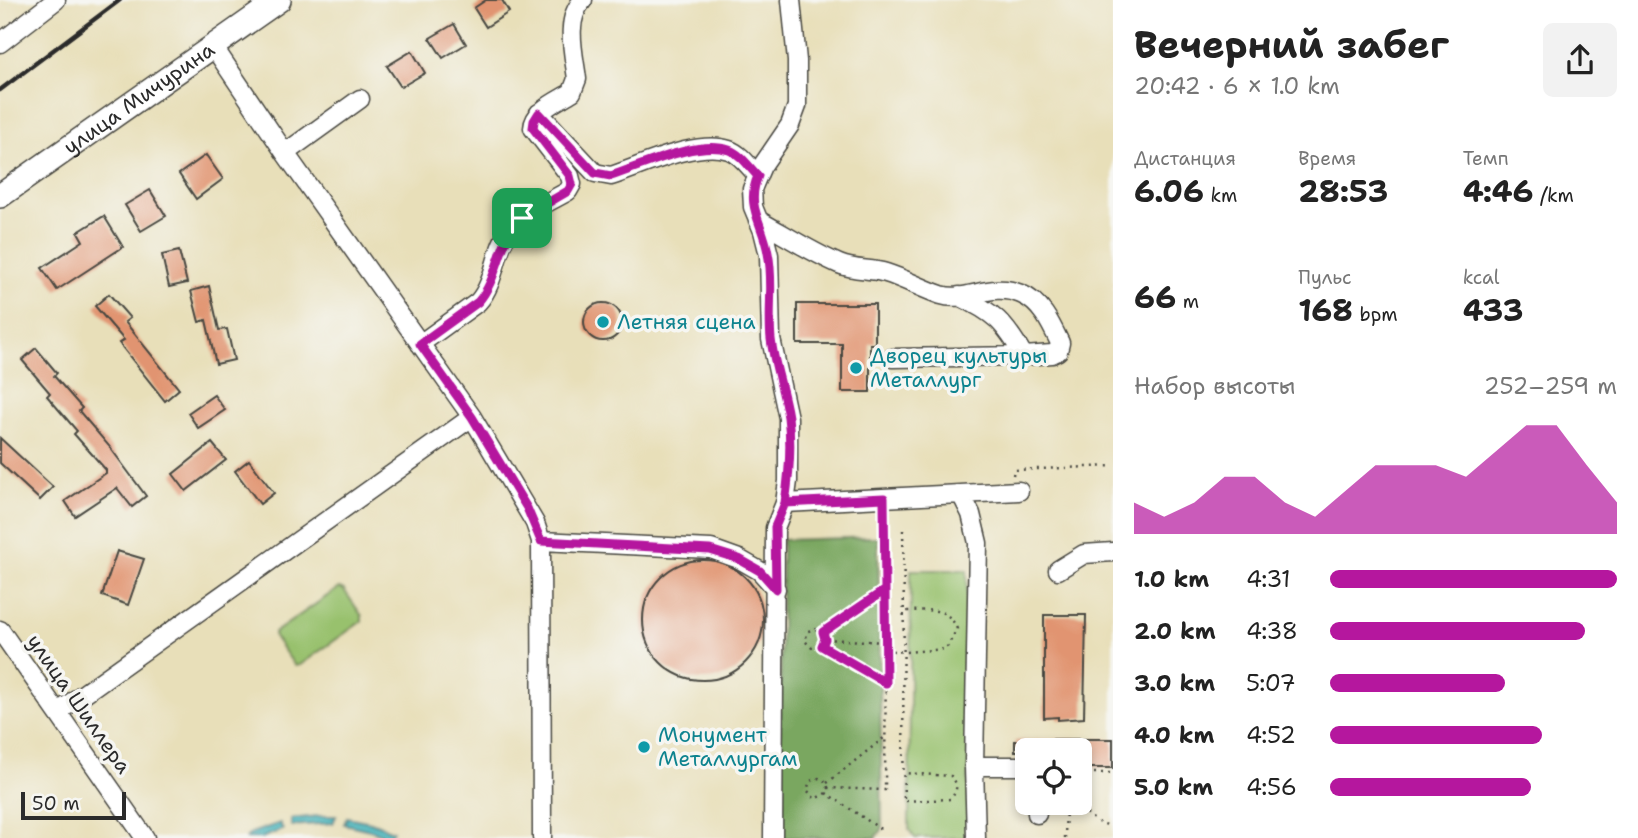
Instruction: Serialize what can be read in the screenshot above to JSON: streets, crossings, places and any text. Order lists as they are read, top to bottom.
{
  "streets": {
    "main road": ["улица Мичурина"],
    "street": ["улица Шиллера"]
  },
  "places": ["Летняя сцена", "Дворец культуры Металлург", "Монумент Металлургам"],
  "scale_bar": "50 m",
  "page": {
    "heading": ["Вечерний забег", "20:42 · 6 × 1.0 km"],
    "stats": [
      ["Дистанция", "6.06 km"],
      ["Время", "28:53"],
      ["Темп", "4:46 /km"],
      ["66 m"],
      ["Пульс", "168 bpm"],
      ["kcal", "433"]
    ],
    "chart": ["Набор высоты", "252–259 m"],
    "list": [
      {
        "name": "1.0 km",
        "note": "4:31"
      },
      {
        "name": "2.0 km",
        "note": "4:38"
      },
      {
        "name": "3.0 km",
        "note": "5:07"
      },
      {
        "name": "4.0 km",
        "note": "4:52"
      },
      {
        "name": "5.0 km",
        "note": "4:56"
      }
    ],
    "scale": "50 m"
  }
}
